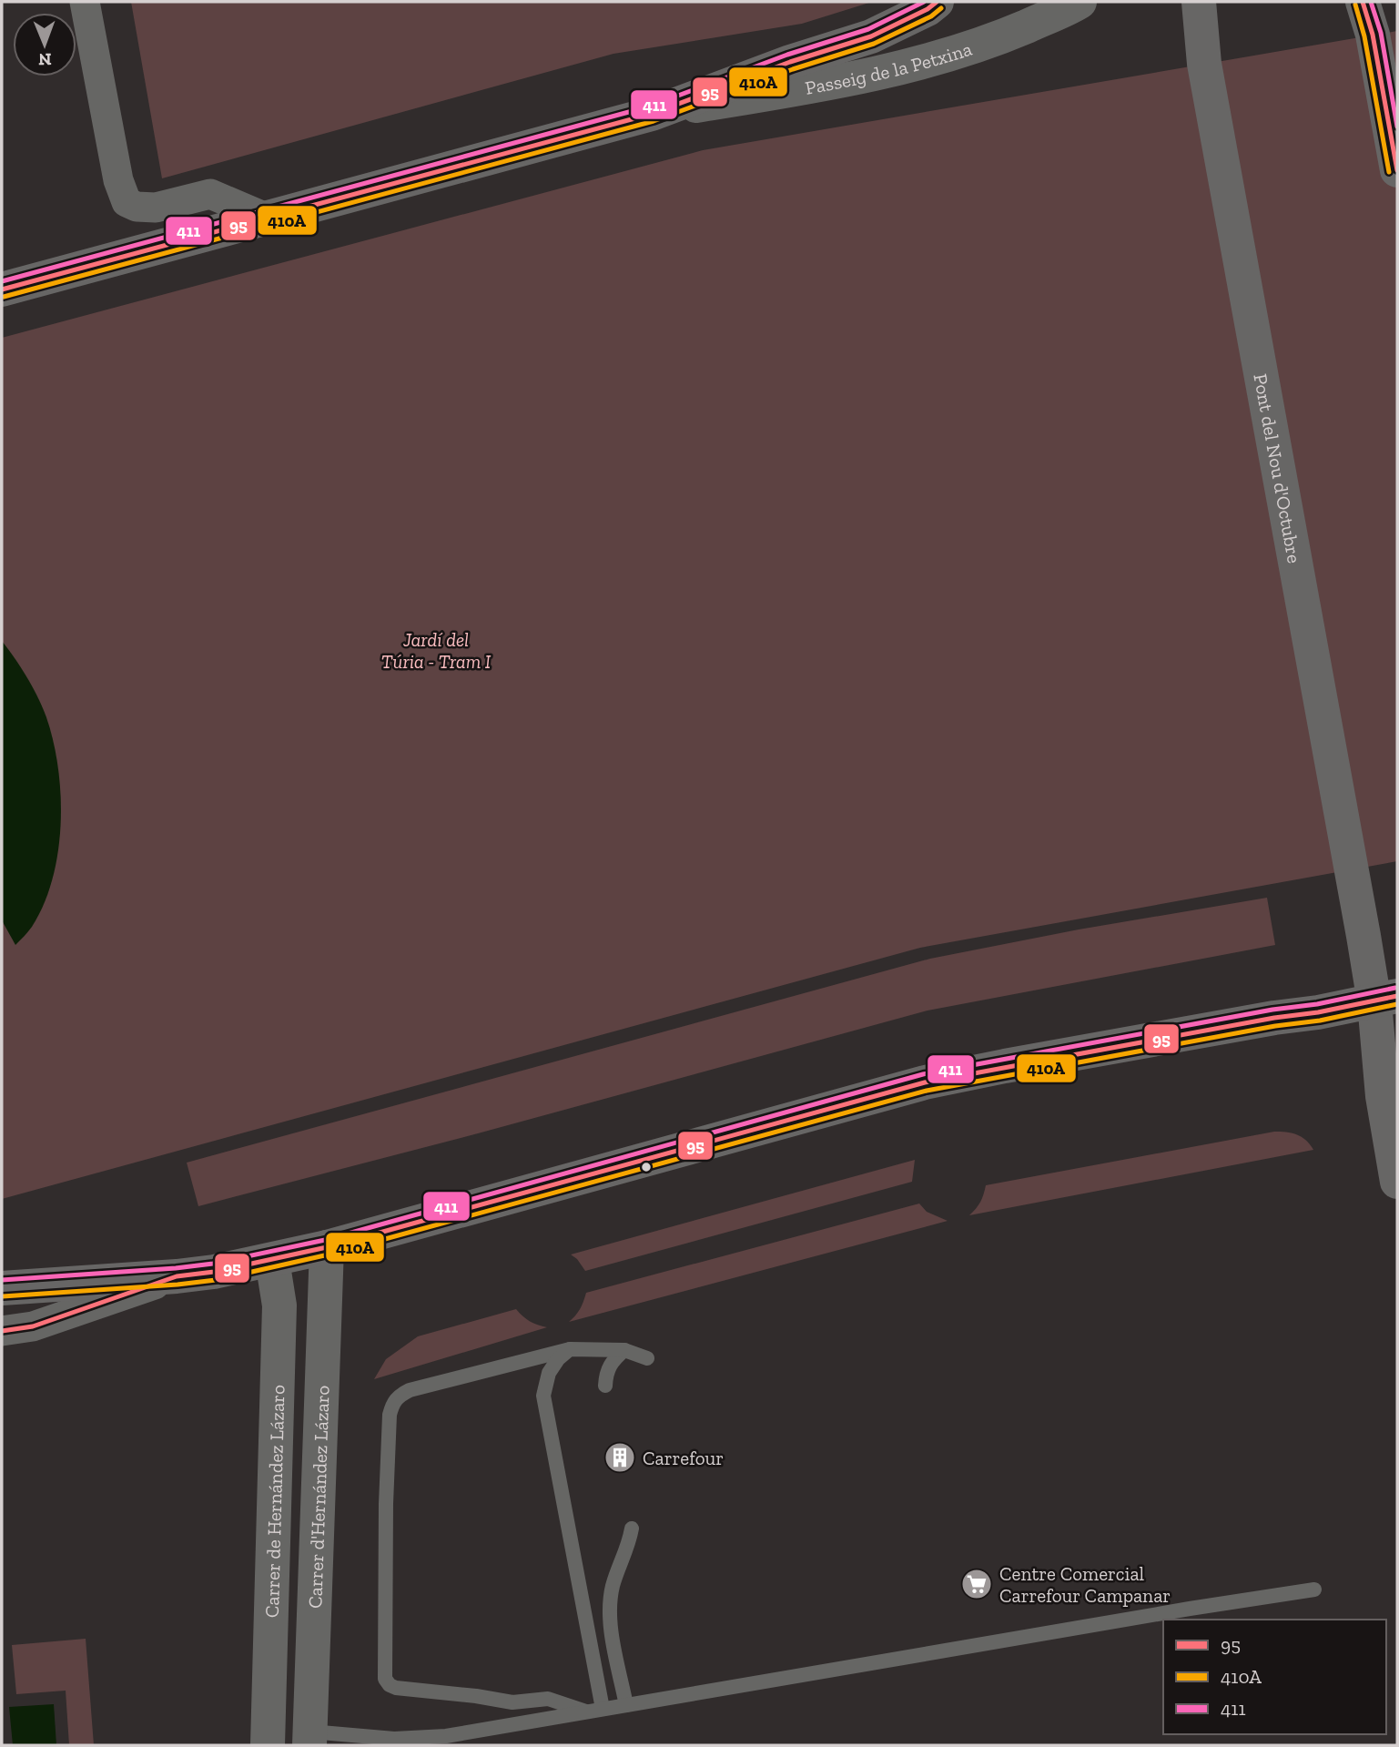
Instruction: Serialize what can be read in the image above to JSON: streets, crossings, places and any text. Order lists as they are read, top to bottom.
{
  "streets": {
    "main road": ["Passeig de la Petxina", "Pont del Nou d'Octubre"],
    "street": ["Carrer d'Hernández Lázaro", "Carrer de Hernández Lázaro"]
  },
  "parks": ["Jardí del Túria - Tram I"],
  "places": {
    "building": ["Carrefour"],
    "supermarket": ["Centre Comercial Carrefour Campanar"]
  },
  "lines": ["transit line 95", "transit line 411", "transit line 410A"],
  "legend": ["95", "410A", "411"],
  "north": "bottom"
}
